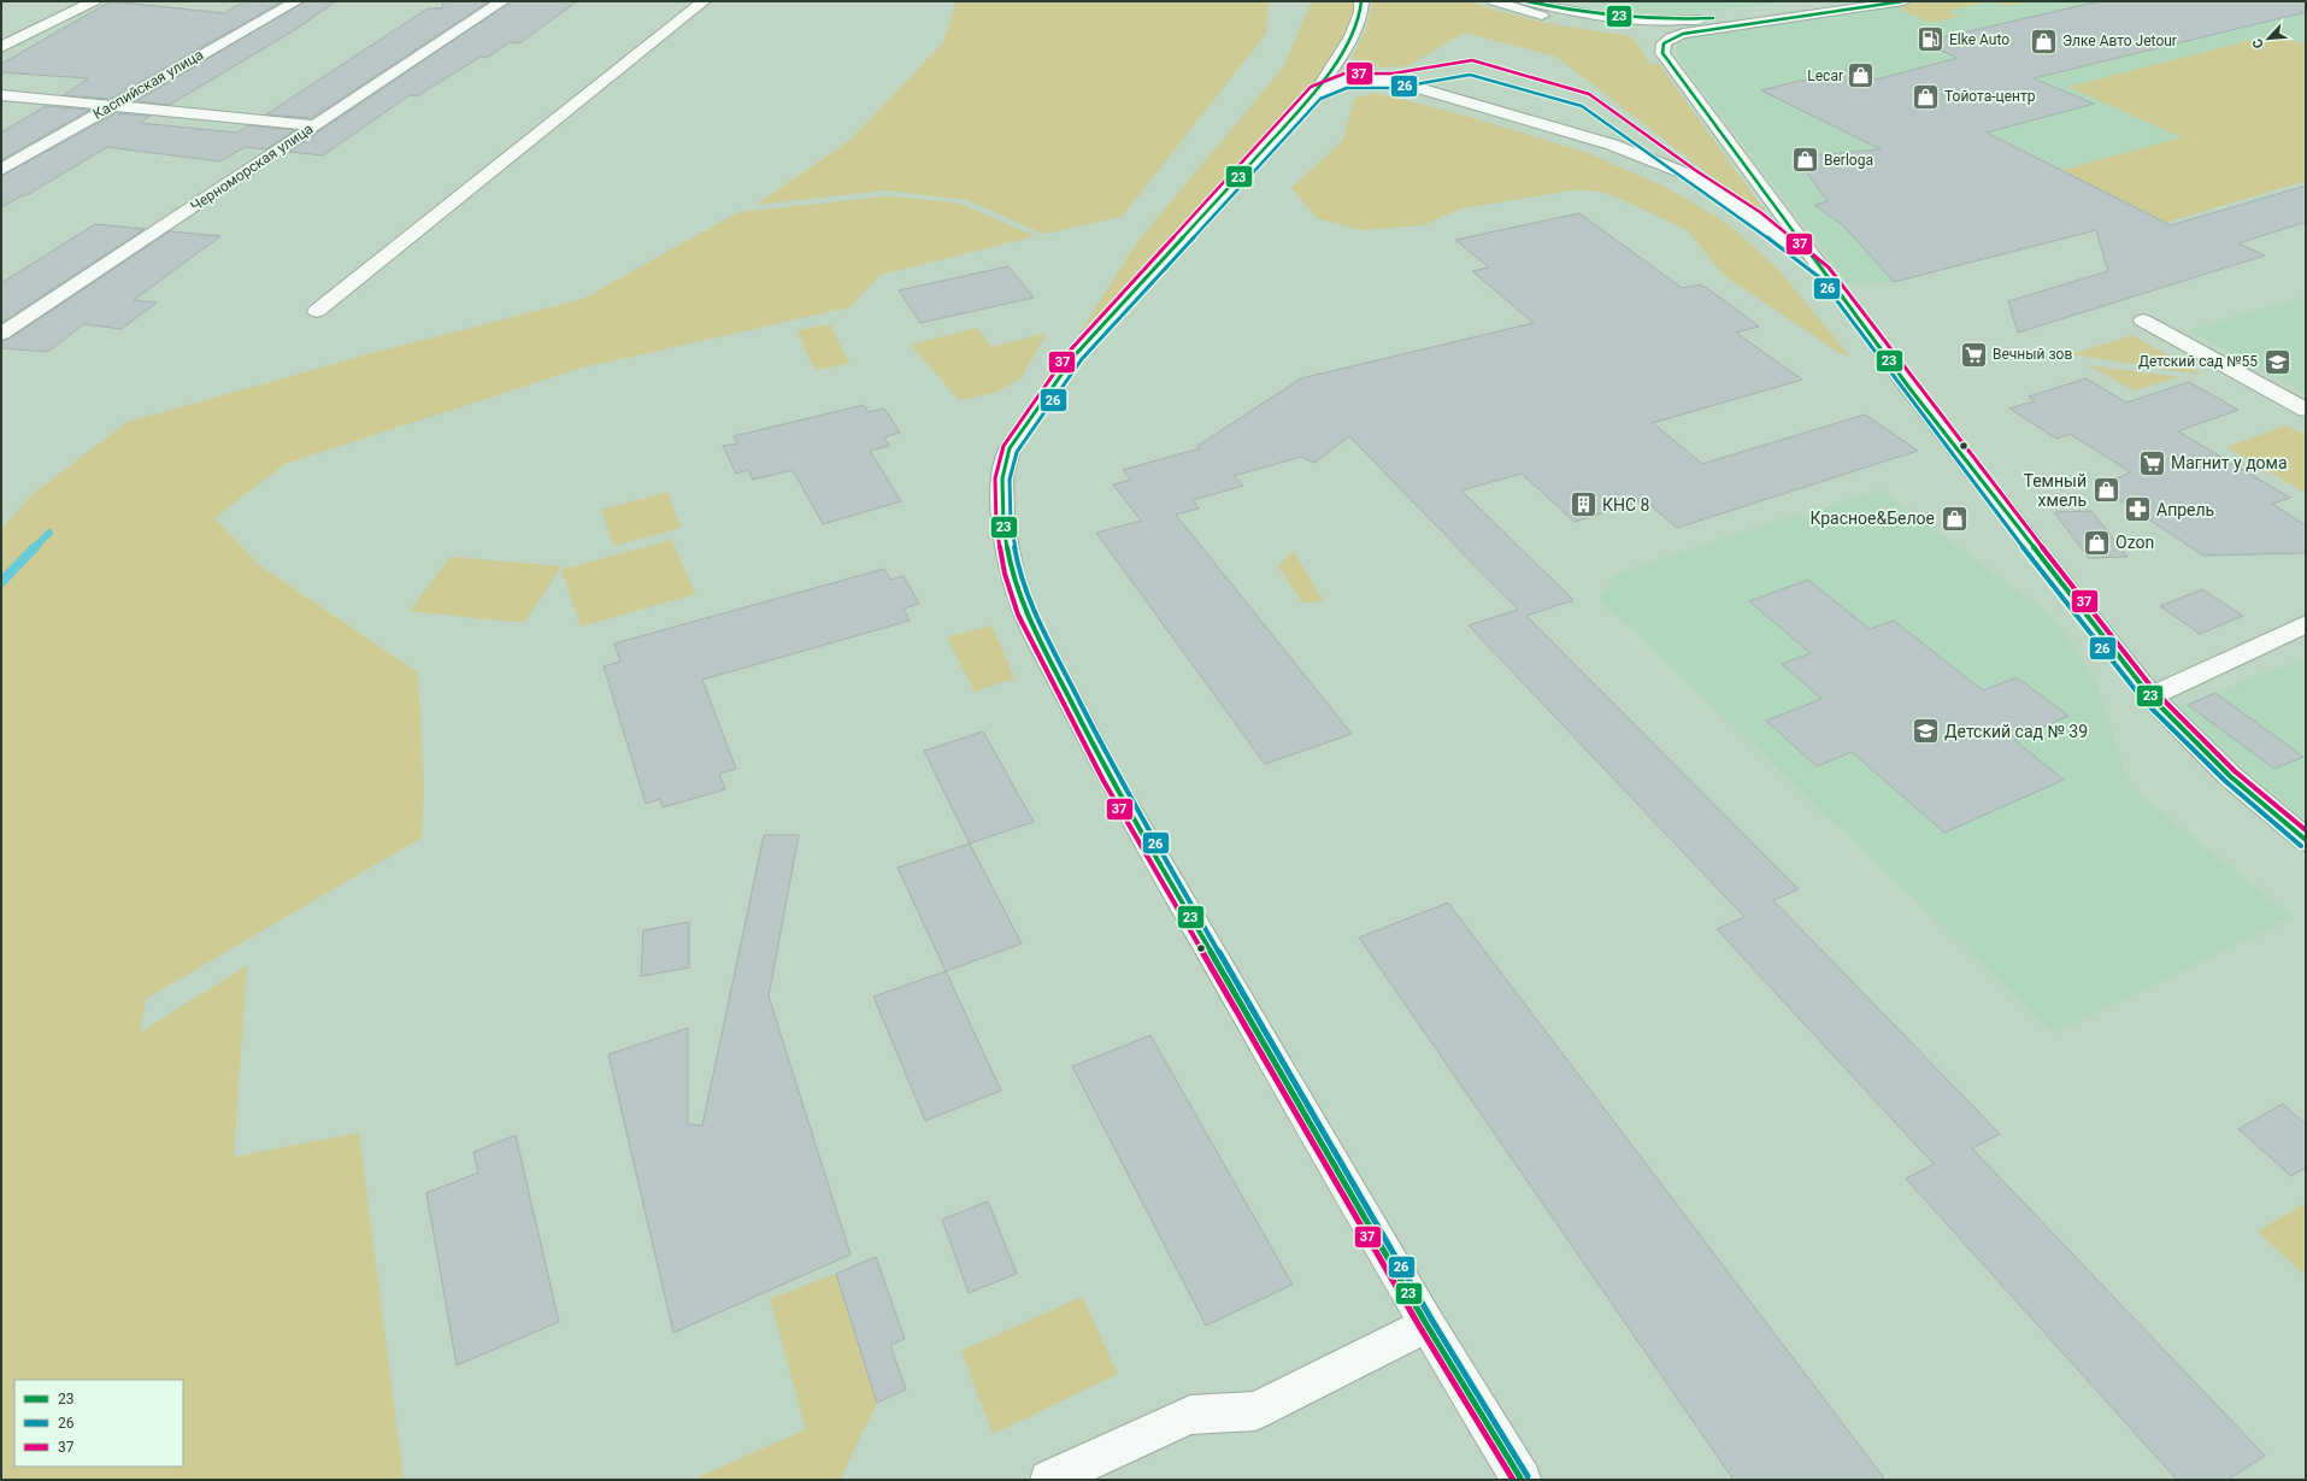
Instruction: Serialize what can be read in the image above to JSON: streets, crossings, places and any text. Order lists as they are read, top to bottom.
{
  "streets": {
    "main road": ["Каспийская улица", "Черноморская улица"]
  },
  "places": {
    "fuel station": ["Elke Auto"],
    "shop": [
      "Элке Авто Jetour",
      "Lecar",
      "Тойота-центр",
      "Berloga",
      "Темный хмель",
      "Красное&Белое",
      "Ozon"
    ],
    "supermarket": ["Вечный зов", "Магнит у дома"],
    "school or university": ["Детский сад №55", "Детский сад № 39"],
    "building": ["КНС 8"],
    "pharmacy": ["Апрель"]
  },
  "lines": ["transit line 23", "transit line 37", "transit line 26"],
  "legend": ["23", "26", "37"],
  "north": "bottom left"
}
